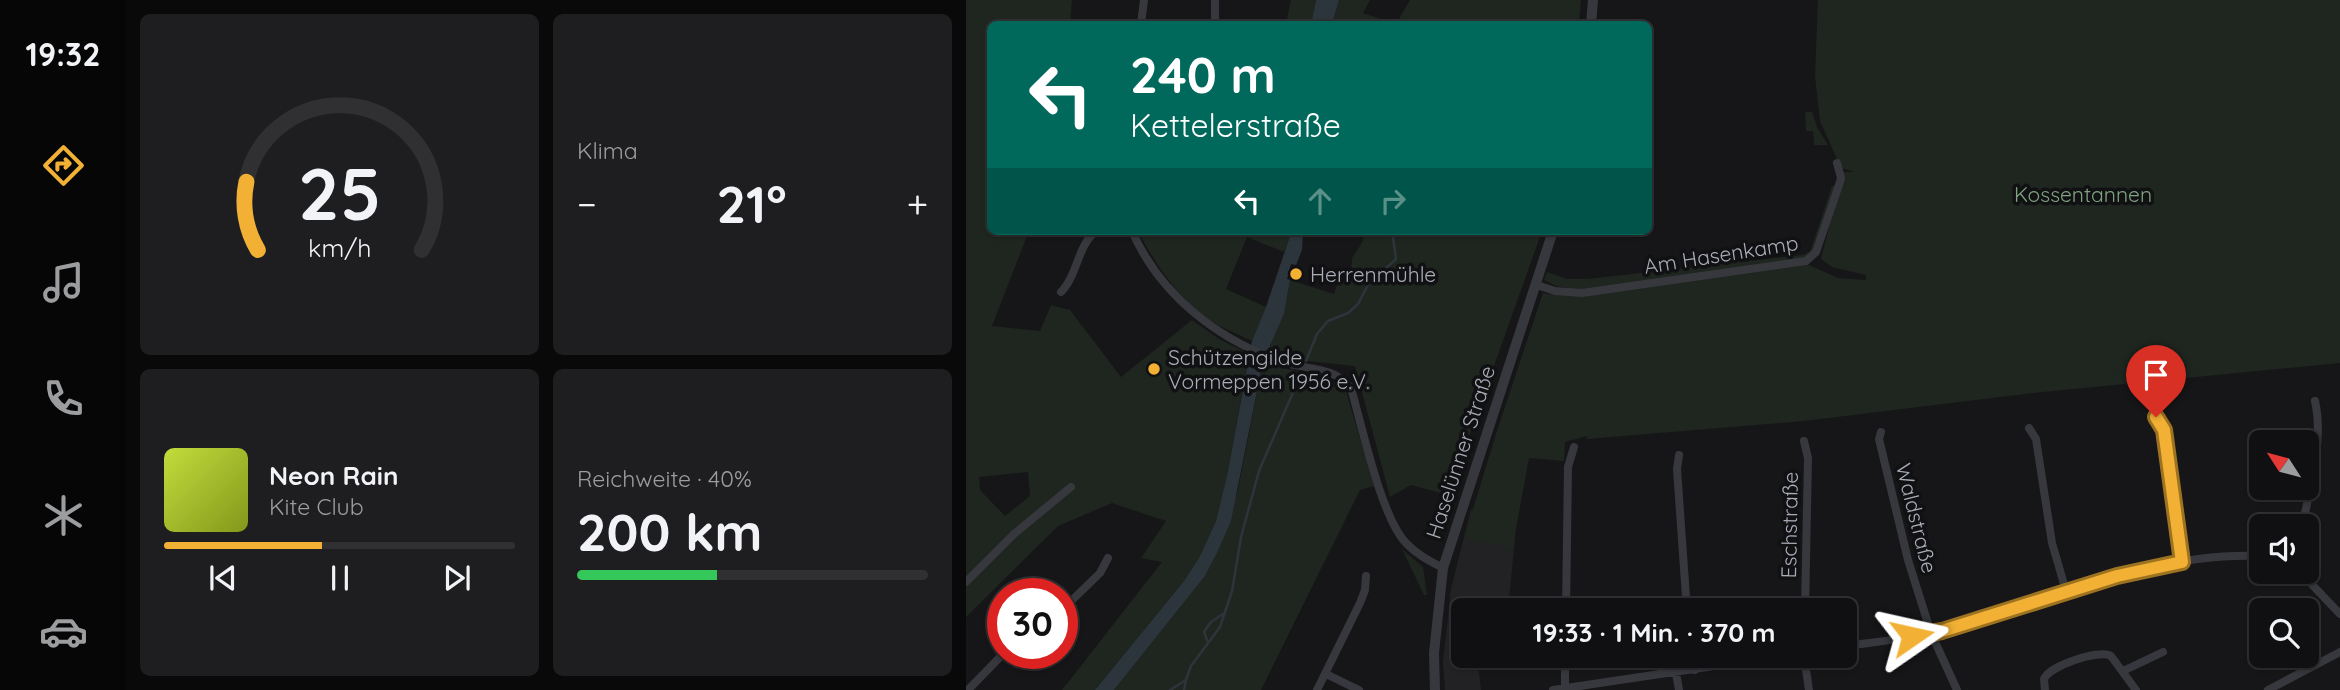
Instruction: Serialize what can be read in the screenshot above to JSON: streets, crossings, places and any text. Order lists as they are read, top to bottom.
{
  "streets": {
    "street": [
      "Am Hasenkamp",
      "Haselünner Straße",
      "Waldstraße",
      "Eschstraße"
    ]
  },
  "crossings": [
    ["Am Hasenkamp", "Haselünner Straße"]
  ],
  "parks": ["Kossentannen"],
  "places": ["Herrenmühle", "Schützengilde Vormeppen 1956 e.V."],
  "north": "top left",
  "page": {
    "tabs": "19:32",
    "tile": [
      "Klima",
      ["Reichweite · 40%", "200 km"]
    ],
    "turn": ["240 m", "Kettelerstraße"],
    "heat": ["−", "21°", "+"],
    "song": ["Neon Rain", "Kite Club"],
    "limit": "30",
    "trip": "19:33 · 1 Min. · 370 m",
    "gauge": ["25", "km/h"]
  }
}
